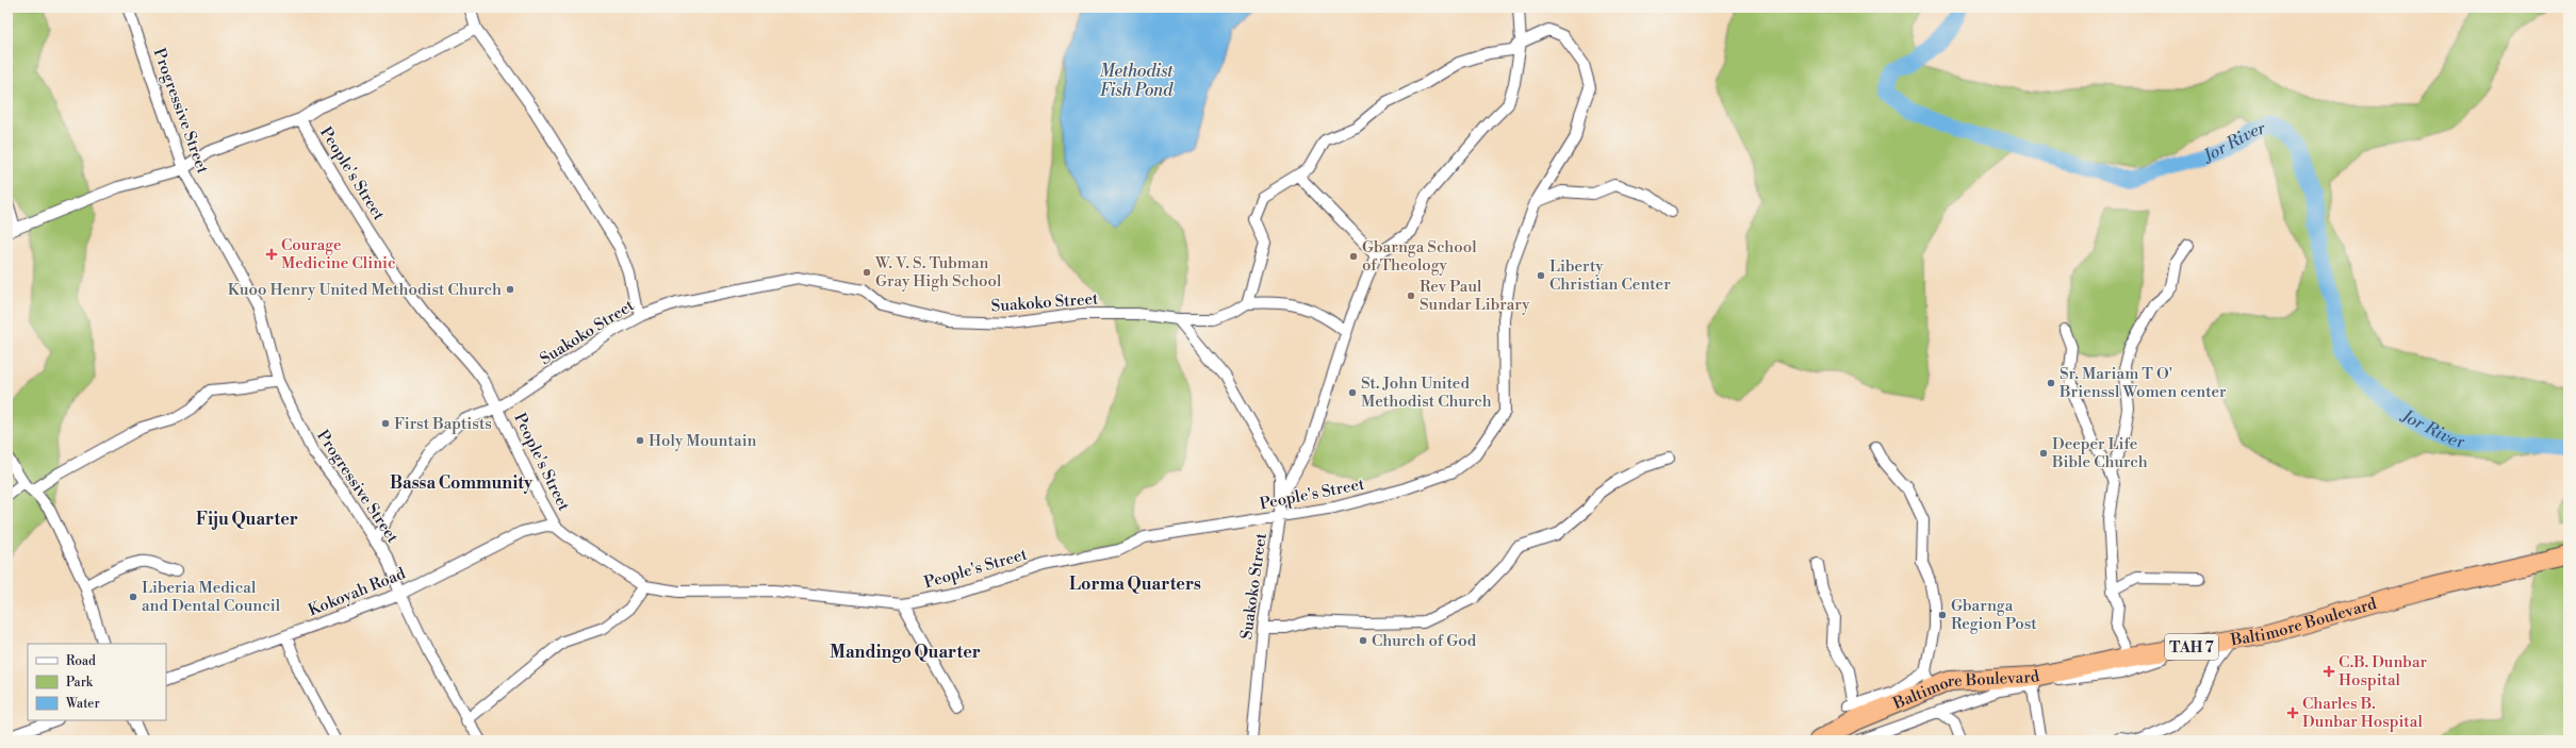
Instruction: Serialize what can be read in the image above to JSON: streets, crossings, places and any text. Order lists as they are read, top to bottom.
{
  "streets": {
    "highway": ["Baltimore Boulevard", "TAH 7"],
    "street": [
      "Progressive Street",
      "People's Street",
      "Suakoko Street",
      "Kokoyah Road"
    ]
  },
  "crossings": [
    ["Progressive Street", "Suakoko Street"],
    ["Progressive Street", "Kokoyah Road"],
    ["People's Street", "Suakoko Street"],
    ["People's Street", "Kokoyah Road"]
  ],
  "districts": [
    "Bassa Community",
    "Fiju Quarter",
    "Lorma Quarters",
    "Mandingo Quarter"
  ],
  "water": ["Methodist Fish Pond", "Jor River"],
  "places": {
    "health": ["Courage Medicine Clinic", "C.B. Dunbar Hospital", "Charles B. Dunbar Hospital"],
    "other": [
      "Gbarnga School of Theology",
      "W. V. S. Tubman Gray High School",
      "Liberty Christian Center",
      "Kuoo Henry United Methodist Church",
      "Rev Paul Sundar Library",
      "Sr. Mariam T O' Brienssl Women center",
      "St. John United Methodist Church",
      "First Baptists",
      "Holy Mountain",
      "Deeper Life Bible Church",
      "Liberia Medical and Dental Council",
      "Gbarnga Region Post",
      "Church of God"
    ]
  },
  "legend": ["Road", "Park", "Water"]
}
